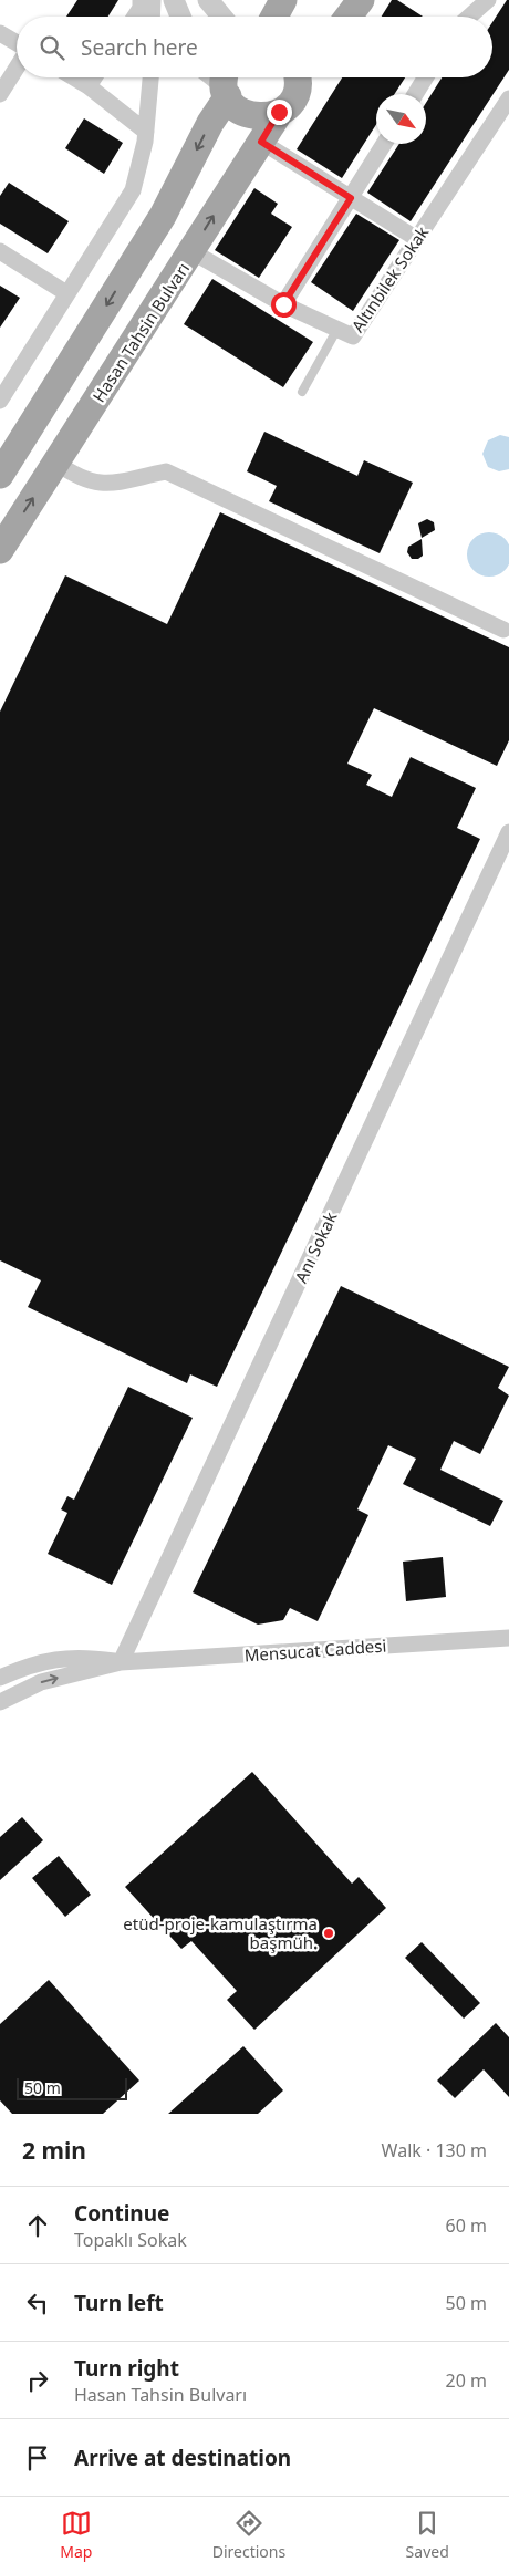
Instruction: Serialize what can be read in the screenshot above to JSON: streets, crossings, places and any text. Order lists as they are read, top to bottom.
{
  "streets": {
    "main road": ["Hasan Tahsin Bulvarı"],
    "street": ["Altınbilek Sokak", "Anı Sokak", "Mensucat Caddesi"]
  },
  "crossings": [
    ["Altınbilek Sokak", "Hasan Tahsin Bulvarı"],
    ["Anı Sokak", "Mensucat Caddesi"]
  ],
  "places": ["etüd-proje-kamulaştırma başmüh."],
  "scale_bar": "50 m",
  "north": "bottom right",
  "page": {
    "search": "Search here",
    "scale": "50 m",
    "heading": ["2 min", "Walk · 130 m"],
    "list": [
      ["Continue", "Topaklı Sokak", "60 m"],
      ["Turn left", "50 m"],
      ["Turn right", "Hasan Tahsin Bulvarı", "20 m"],
      "Arrive at destination"
    ],
    "nav": ["Map", "Directions", "Saved"]
  }
}
